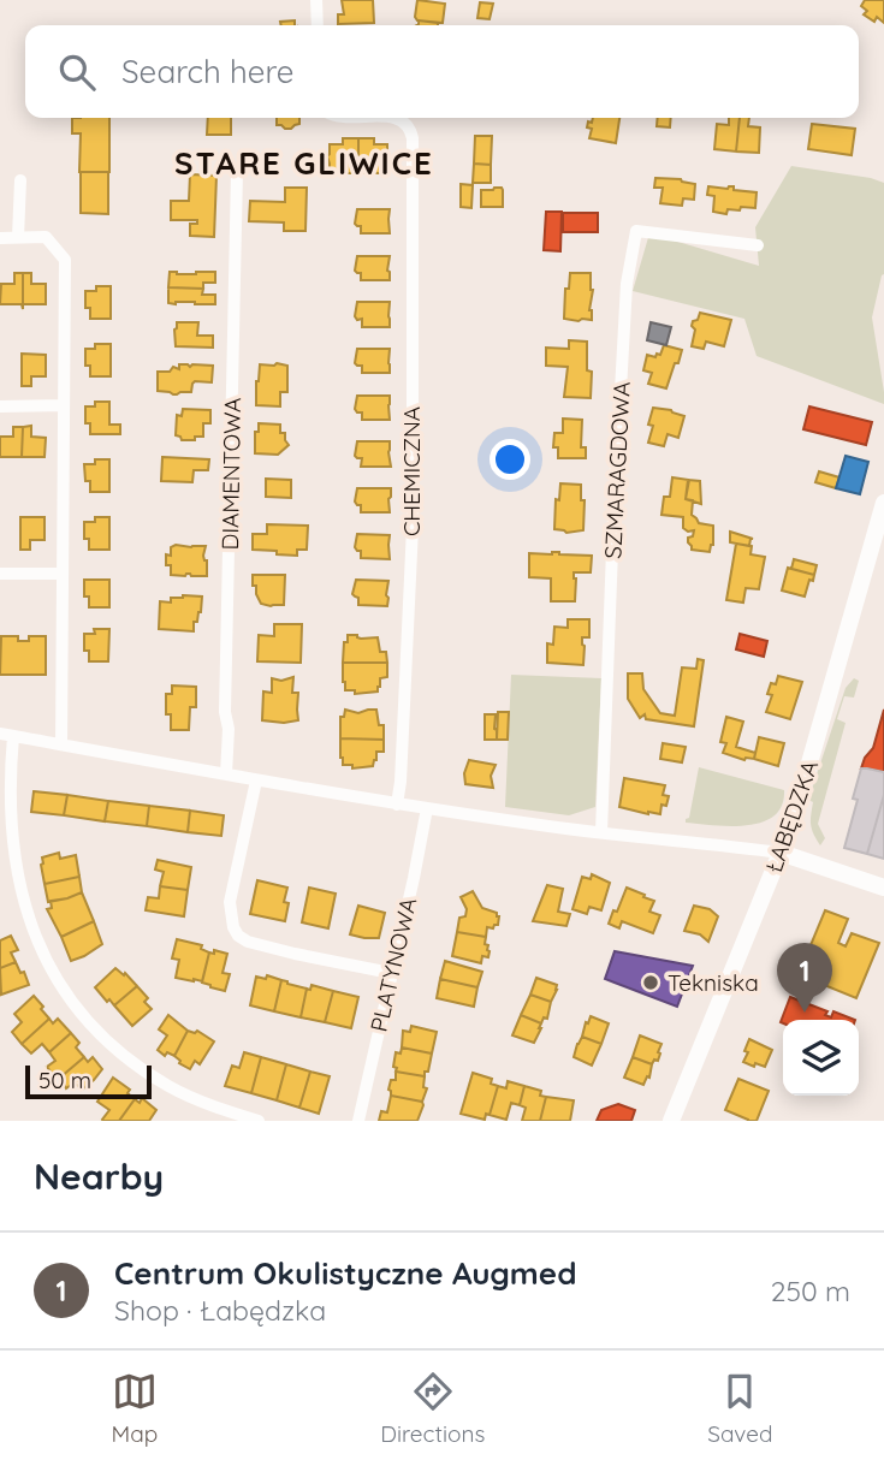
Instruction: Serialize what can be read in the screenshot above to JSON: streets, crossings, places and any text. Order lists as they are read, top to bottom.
{
  "streets": {
    "street": [
      "SZMARAGDOWA",
      "CHEMICZNA",
      "DIAMENTOWA",
      "ŁABĘDZKA",
      "PLATYNOWA"
    ]
  },
  "districts": ["STARE GLIWICE"],
  "places": ["Tekniska"],
  "scale_bar": "50 m",
  "page": {
    "search": "Search here",
    "pins": "1",
    "scale": "50 m",
    "heading": "Nearby",
    "list": [
      {
        "mark": "1",
        "name": "Centrum Okulistyczne Augmed",
        "note": "Shop · Łabędzka",
        "value": "250 m"
      }
    ],
    "nav": ["Map", "Directions", "Saved"]
  }
}
